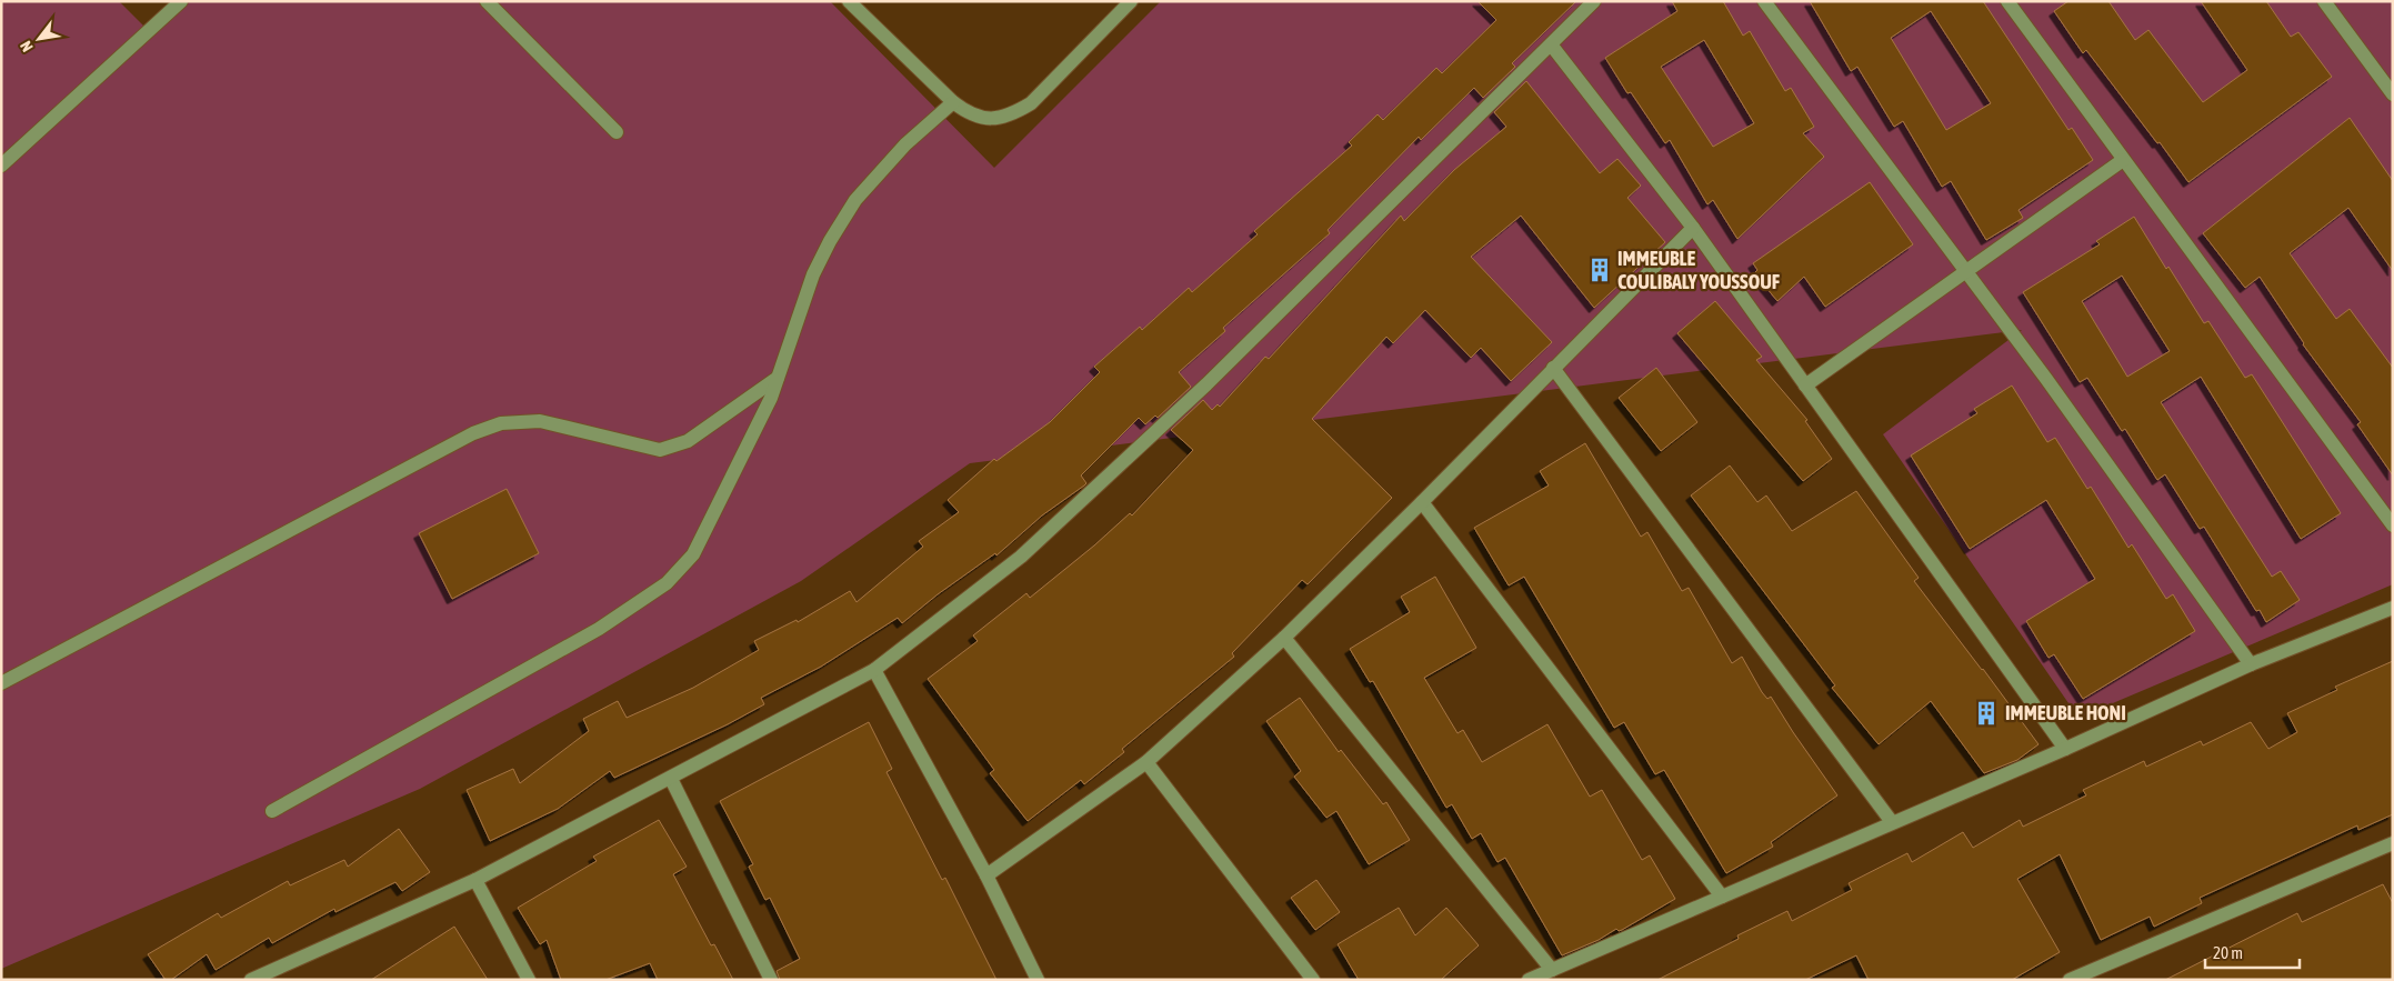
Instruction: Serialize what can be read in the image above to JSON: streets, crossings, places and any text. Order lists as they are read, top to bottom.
{
  "places": {
    "building": ["IMMEUBLE COULIBALY YOUSSOUF", "IMMEUBLE HONI"]
  },
  "scale_bar": "20 m",
  "north": "bottom left"
}
